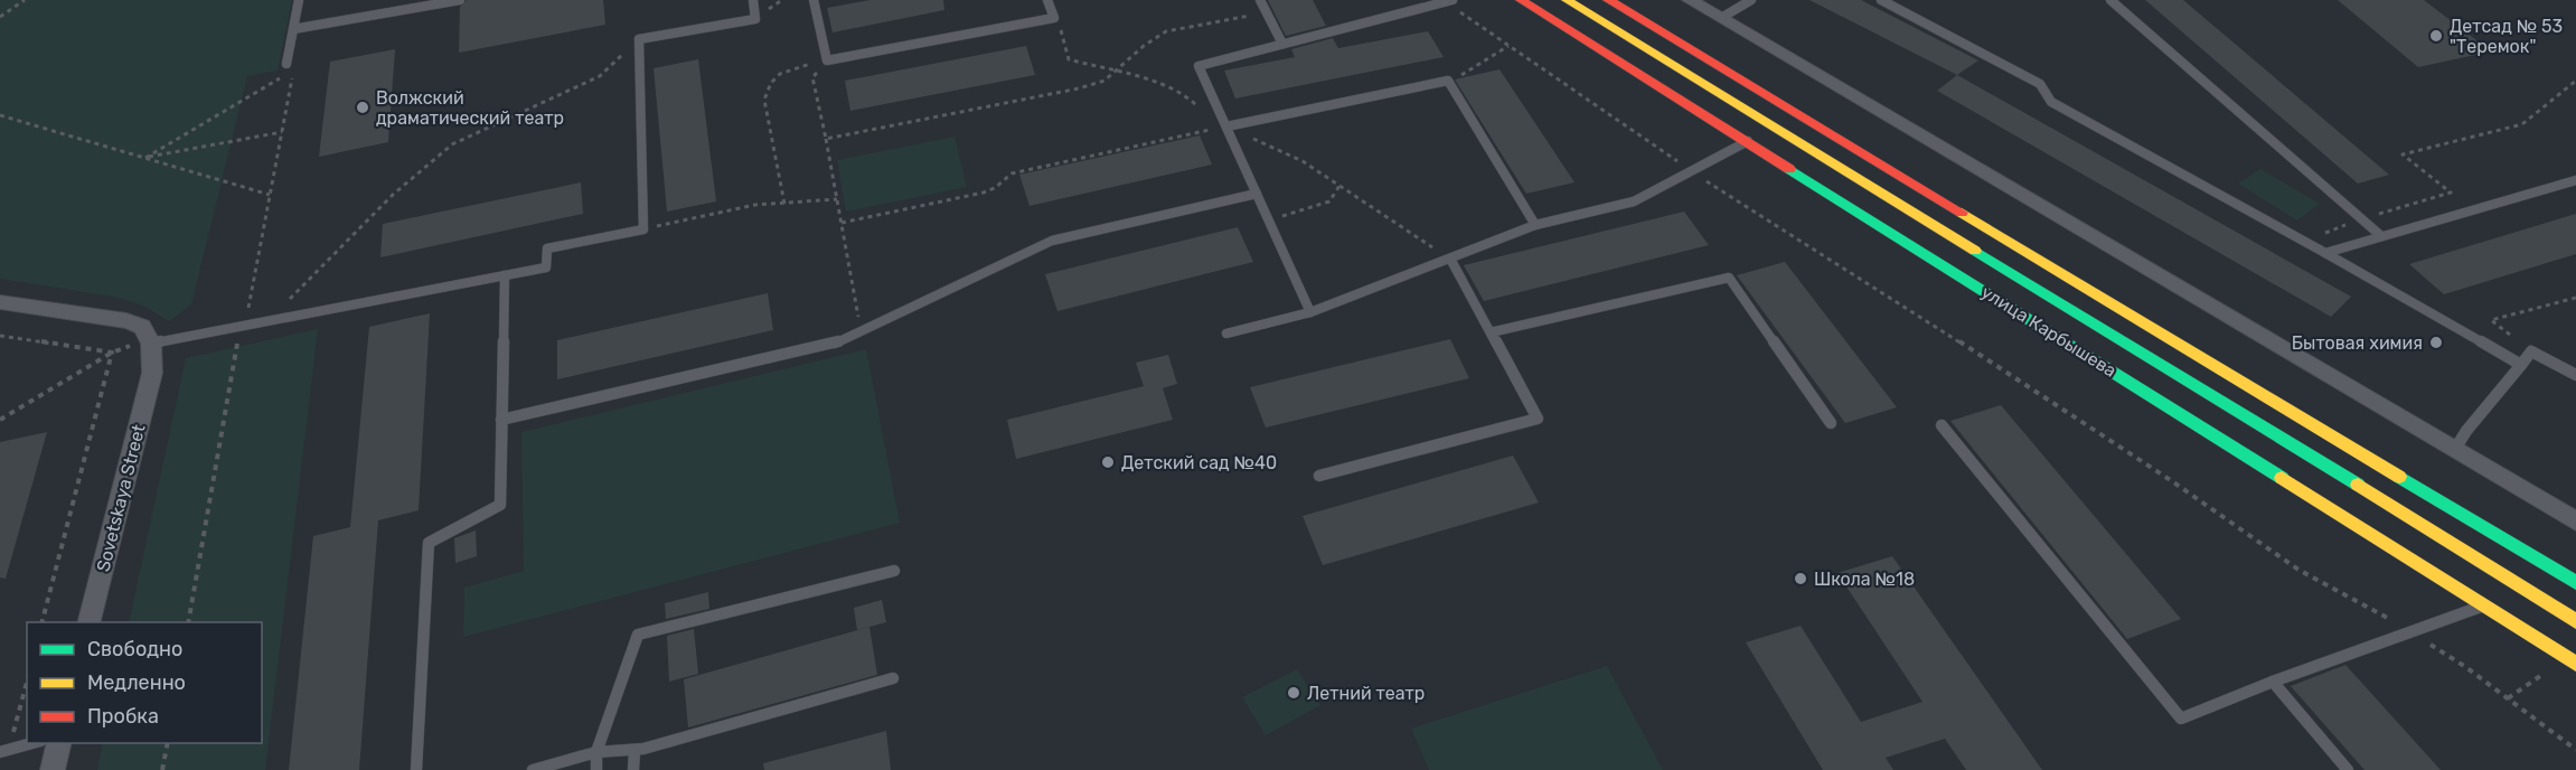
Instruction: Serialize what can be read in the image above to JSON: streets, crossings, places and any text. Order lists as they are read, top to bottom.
{
  "streets": {
    "street": ["улица Карбышева", "Sovetskaya Street"]
  },
  "places": [
    "Детсад № 53 \"Теремок\"",
    "Волжский драматический театр",
    "Бытовая химия",
    "Детский сад №40",
    "Школа №18",
    "Летний театр"
  ],
  "legend": ["Свободно", "Медленно", "Пробка"]
}
